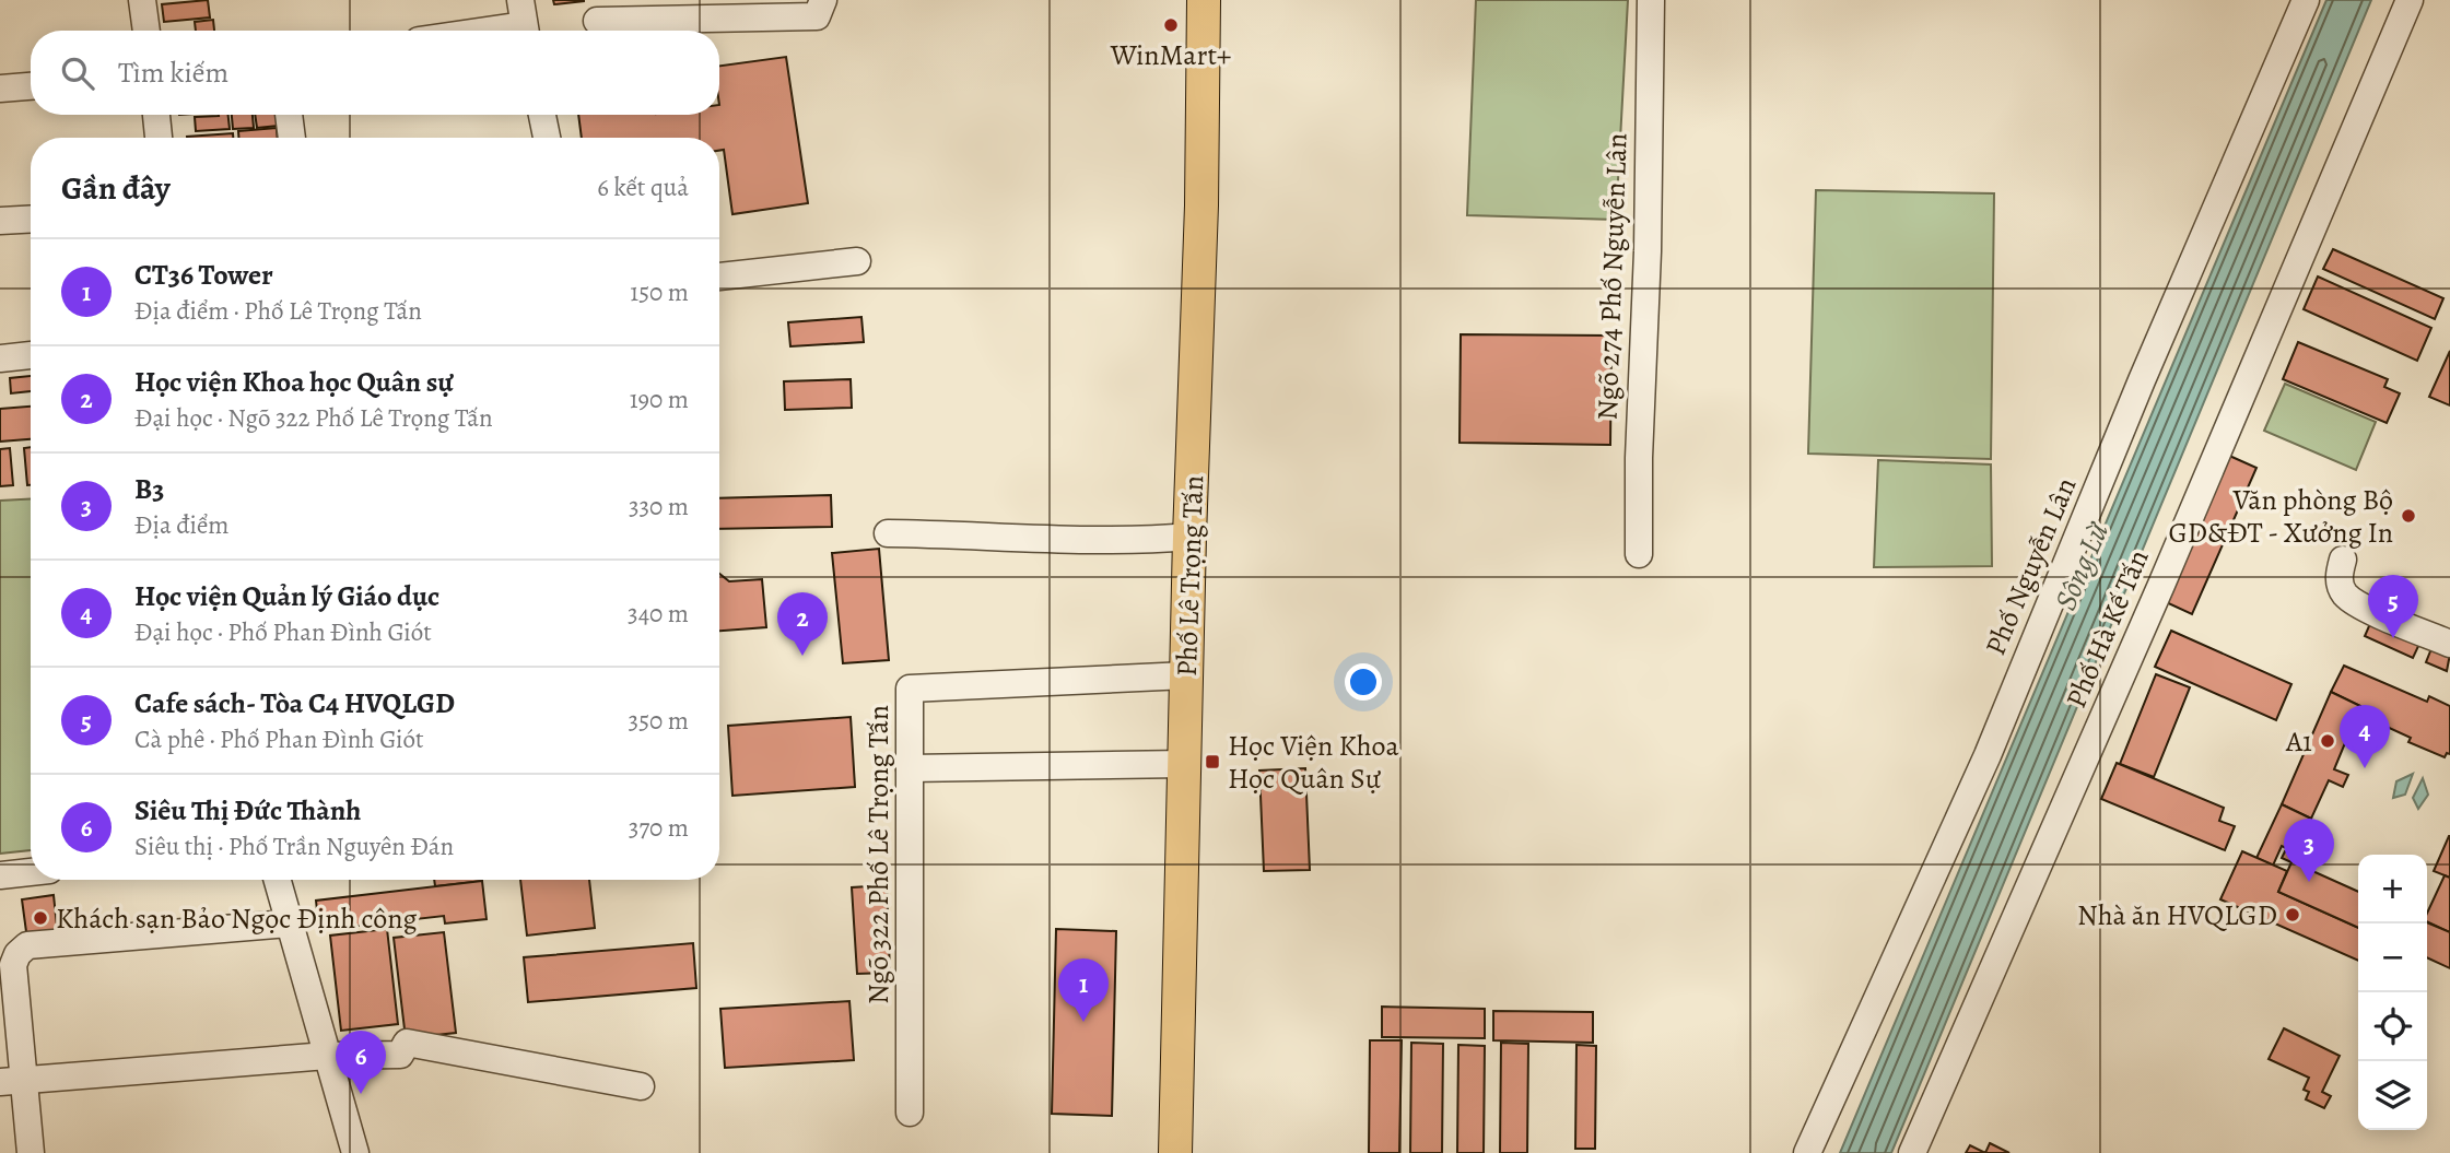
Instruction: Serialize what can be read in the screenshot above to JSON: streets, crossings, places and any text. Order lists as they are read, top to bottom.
{
  "streets": {
    "main road": ["Phố Lê Trọng Tấn"],
    "street": [
      "Ngõ 274 Phố Nguyễn Lân",
      "Phố Nguyễn Lân",
      "Phố Hà Kế Tấn",
      "Ngõ 322 Phố Lê Trọng Tấn"
    ]
  },
  "crossings": [
    ["Phố Lê Trọng Tấn", "Ngõ 322 Phố Lê Trọng Tấn"]
  ],
  "water": ["Sông Lừ"],
  "places": {
    "other": [
      "WinMart+",
      "Văn phòng Bộ GD&ĐT - Xưởng In",
      "A1",
      "Nhà ăn HVQLGD",
      "Khách sạn Bảo Ngọc Định công"
    ],
    "transit": ["Học Viện Khoa Học Quân Sự"]
  },
  "page": {
    "search": "Tìm kiếm",
    "heading": ["Gần đây", "6 kết quả"],
    "list": [
      {
        "mark": "1",
        "name": "CT36 Tower",
        "note": "Địa điểm · Phố Lê Trọng Tấn",
        "value": "150 m"
      },
      {
        "mark": "2",
        "name": "Học viện Khoa học Quân sự",
        "note": "Đại học · Ngõ 322 Phố Lê Trọng Tấn",
        "value": "190 m"
      },
      {
        "mark": "3",
        "name": "B3",
        "note": "Địa điểm",
        "value": "330 m"
      },
      {
        "mark": "4",
        "name": "Học viện Quản lý Giáo dục",
        "note": "Đại học · Phố Phan Đình Giót",
        "value": "340 m"
      },
      {
        "mark": "5",
        "name": "Cafe sách- Tòa C4 HVQLGD",
        "note": "Cà phê · Phố Phan Đình Giót",
        "value": "350 m"
      },
      {
        "mark": "6",
        "name": "Siêu Thị Đức Thành",
        "note": "Siêu thị · Phố Trần Nguyên Đán",
        "value": "370 m"
      }
    ],
    "pins": [
      "5",
      "2",
      "4",
      "3",
      "1",
      "6"
    ],
    "map_buttons": ["+", "−"]
  }
}
